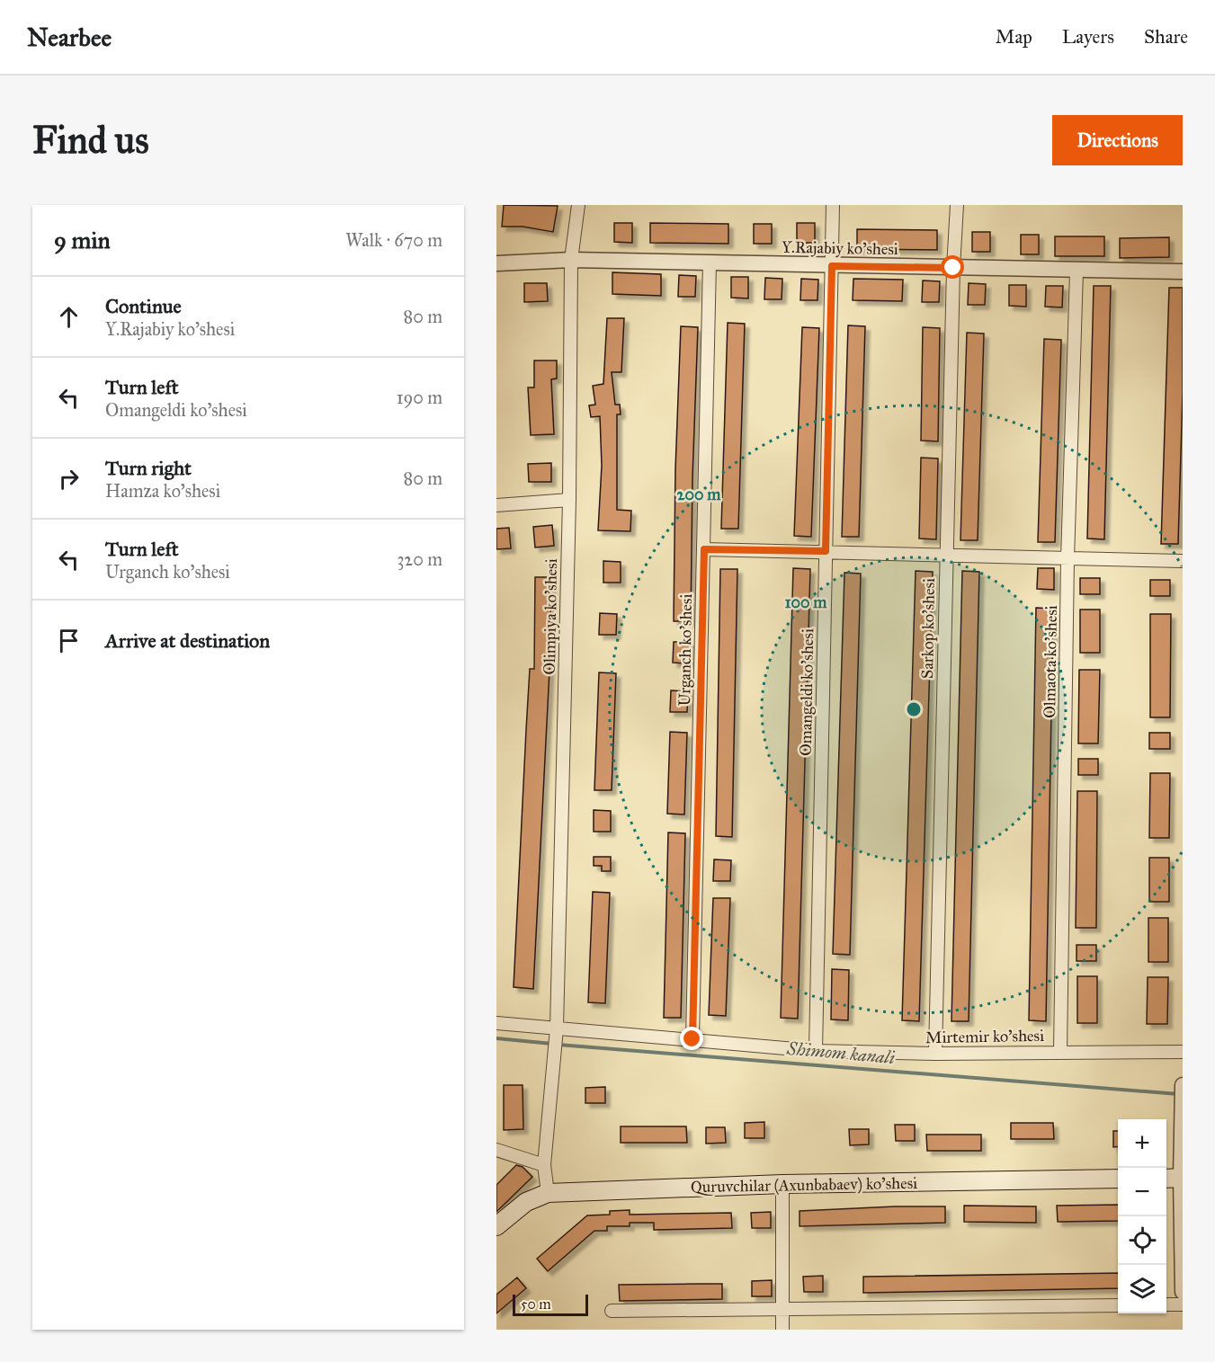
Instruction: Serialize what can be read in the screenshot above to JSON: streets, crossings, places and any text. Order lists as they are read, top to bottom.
{
  "streets": {
    "main road": ["Quruvchilar (Axunbabaev) ko'shesi"],
    "street": [
      "Y.Rajabiy ko'shesi",
      "Olimpiya ko'shesi",
      "Sarkop ko'shesi",
      "Urganch ko'shesi",
      "Olmaota ko'shesi",
      "Omangeldi ko'shesi",
      "Mirtemir ko'shesi"
    ]
  },
  "crossings": [
    ["Y.Rajabiy ko'shesi", "Olimpiya ko'shesi"],
    ["Y.Rajabiy ko'shesi", "Sarkop ko'shesi"],
    ["Y.Rajabiy ko'shesi", "Urganch ko'shesi"],
    ["Y.Rajabiy ko'shesi", "Olmaota ko'shesi"],
    ["Y.Rajabiy ko'shesi", "Omangeldi ko'shesi"],
    ["Olimpiya ko'shesi", "Mirtemir ko'shesi"],
    ["Olimpiya ko'shesi", "Quruvchilar (Axunbabaev) ko'shesi"],
    ["Sarkop ko'shesi", "Mirtemir ko'shesi"],
    ["Urganch ko'shesi", "Mirtemir ko'shesi"],
    ["Olmaota ko'shesi", "Mirtemir ko'shesi"],
    ["Omangeldi ko'shesi", "Mirtemir ko'shesi"]
  ],
  "water": ["Shimom kanali"],
  "scale_bar": "50 m",
  "page": {
    "header": "Nearbee",
    "nav": ["Map", "Layers", "Share"],
    "buttons": "Directions",
    "title": "Find us",
    "heading": ["9 min", "Walk · 670 m"],
    "list": [
      ["Continue", "Y.Rajabiy ko'shesi", "80 m"],
      ["Turn left", "Omangeldi ko'shesi", "190 m"],
      ["Turn right", "Hamza ko'shesi", "80 m"],
      ["Turn left", "Urganch ko'shesi", "320 m"],
      "Arrive at destination"
    ],
    "map_buttons": ["+", "−"],
    "scale": "50 m"
  },
  "rings": ["200 m", "100 m"]
}
